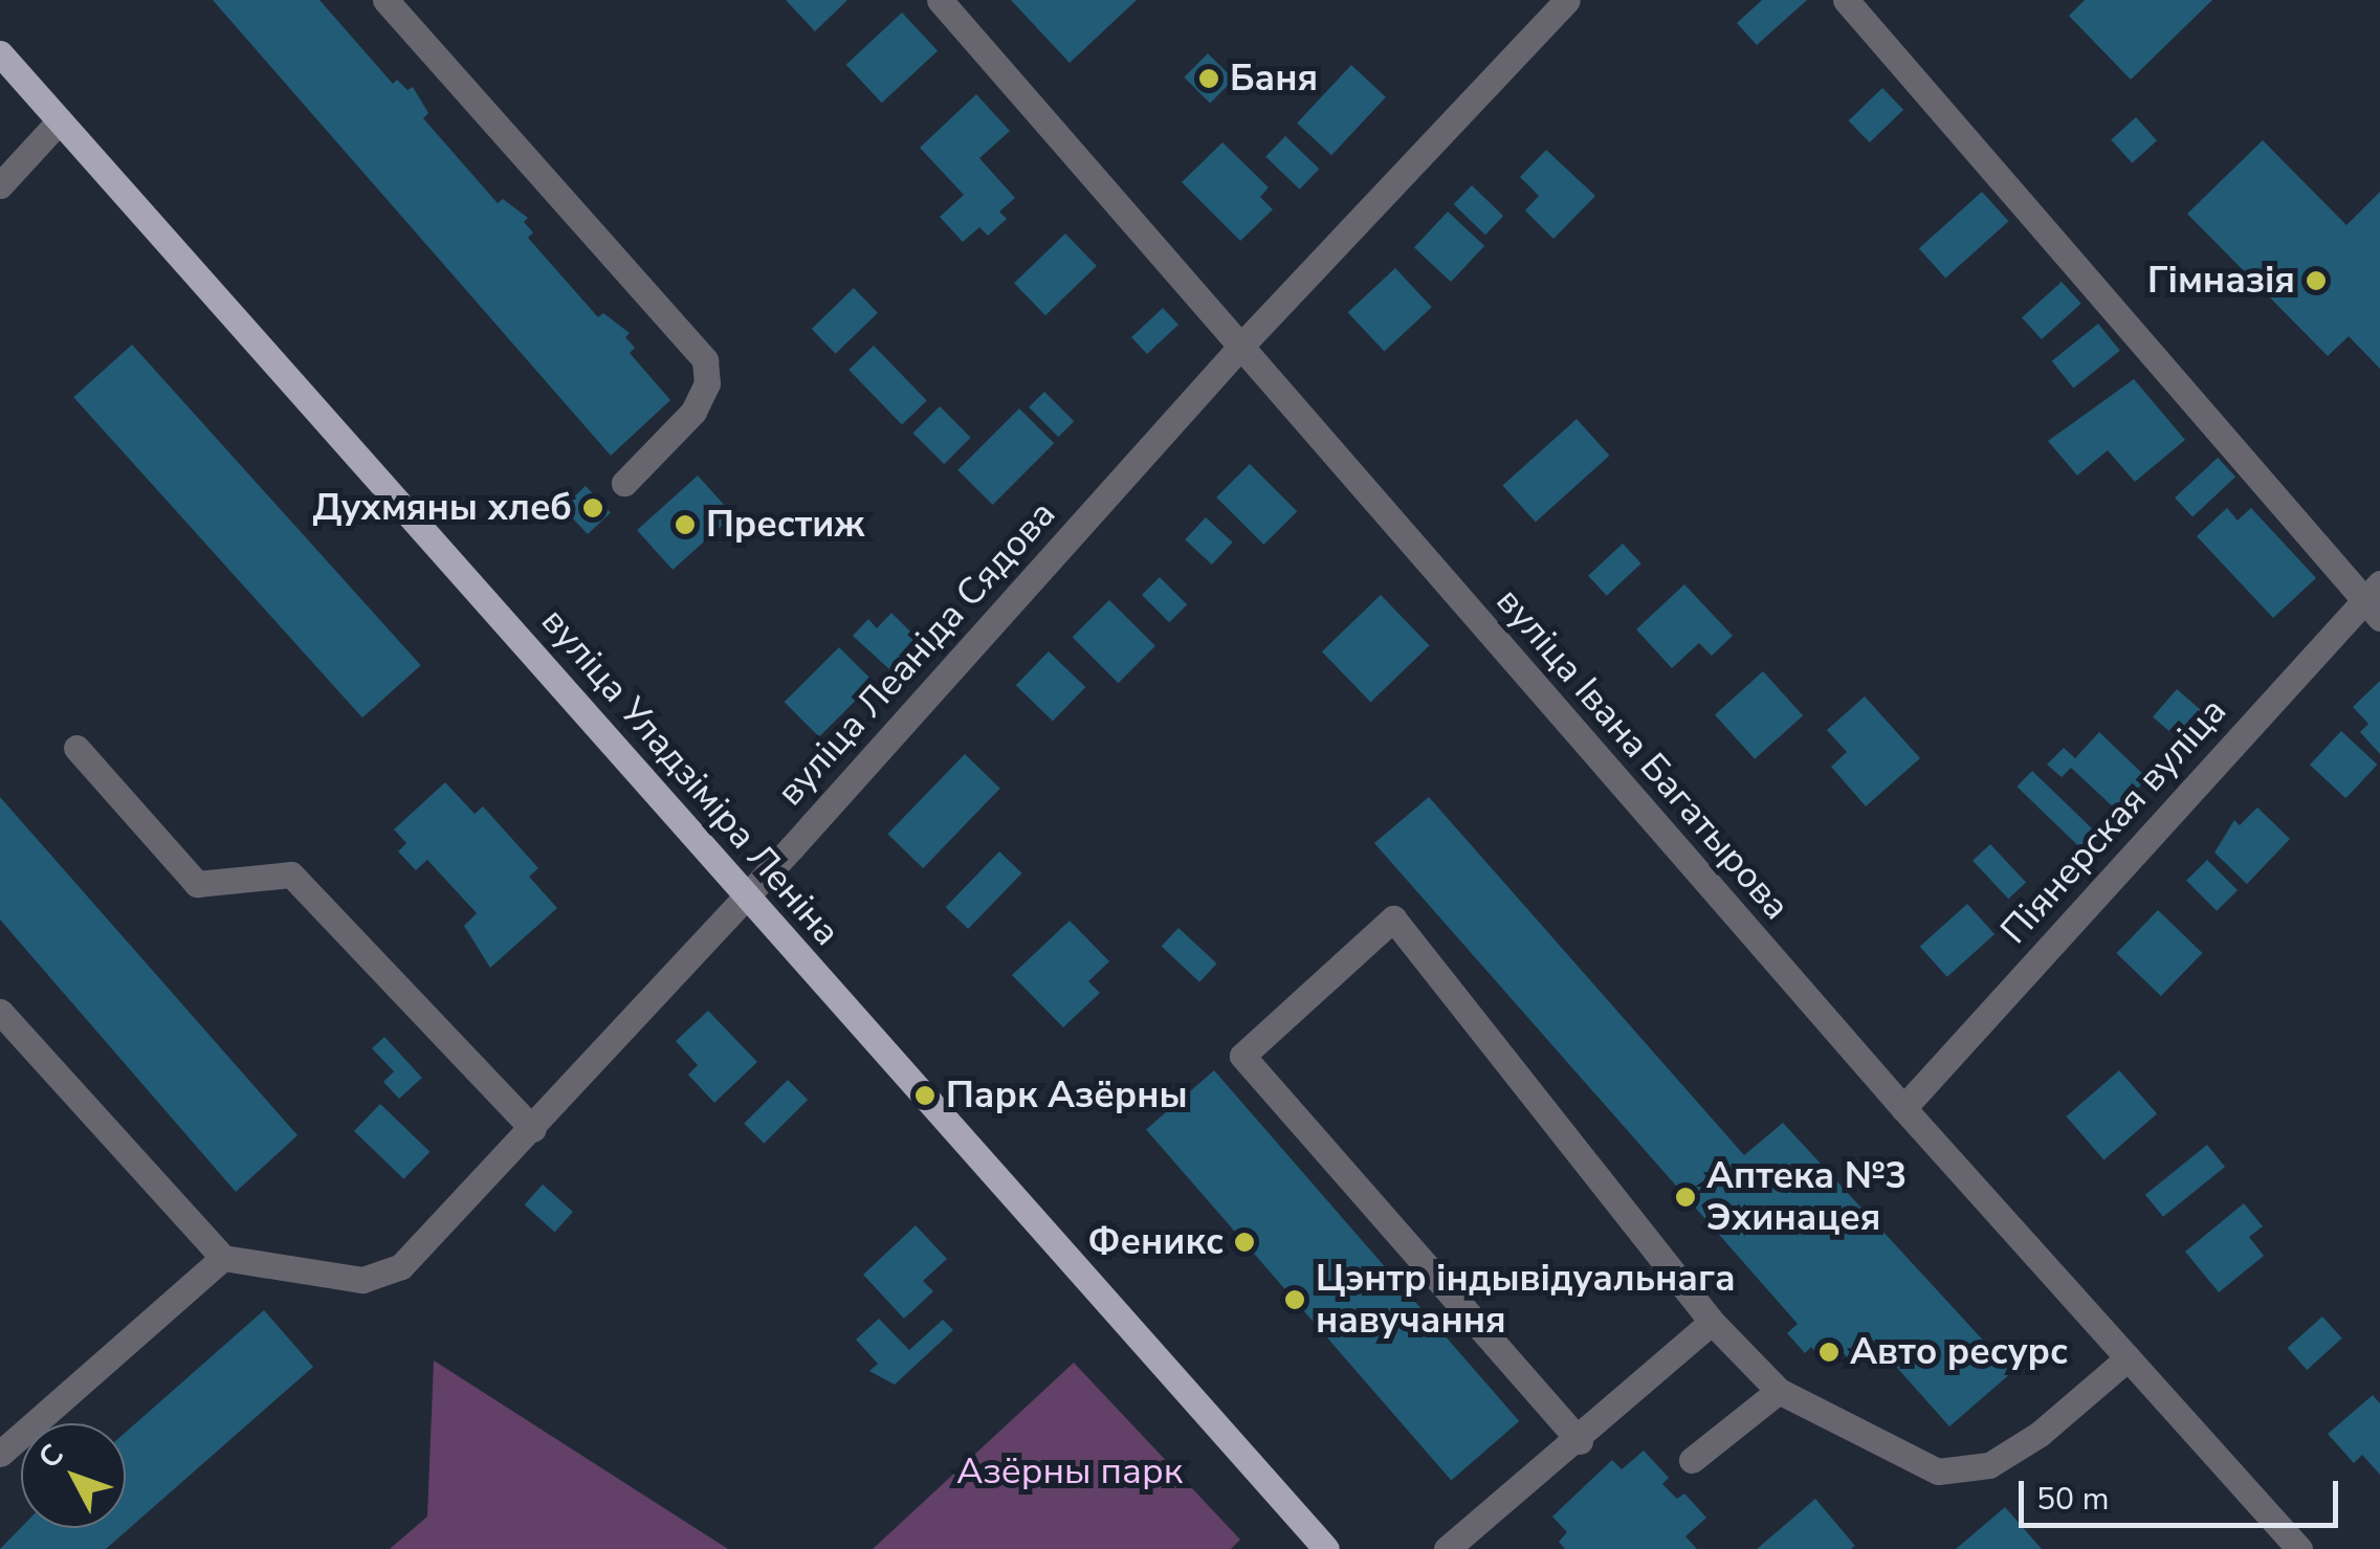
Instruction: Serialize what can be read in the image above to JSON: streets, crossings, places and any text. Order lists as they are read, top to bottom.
{
  "streets": {
    "main road": ["вуліца Уладзіміра Леніна"],
    "street": ["вуліца Леаніда Сядова", "вуліца Івана Багатырова", "Піянерская вуліца"]
  },
  "crossings": [
    ["вуліца Леаніда Сядова", "вуліца Івана Багатырова"],
    ["вуліца Леаніда Сядова", "вуліца Уладзіміра Леніна"],
    ["вуліца Івана Багатырова", "Піянерская вуліца"]
  ],
  "parks": ["Азёрны парк"],
  "places": [
    "Баня",
    "Гімназія",
    "Духмяны хлеб",
    "Престиж",
    "Парк Азёрны",
    "Аптека №3 Эхинацея",
    "Феникс",
    "Цэнтр індывідуальнага навучання",
    "Авто ресурс"
  ],
  "scale_bar": "50 m",
  "north": "top left"
}
